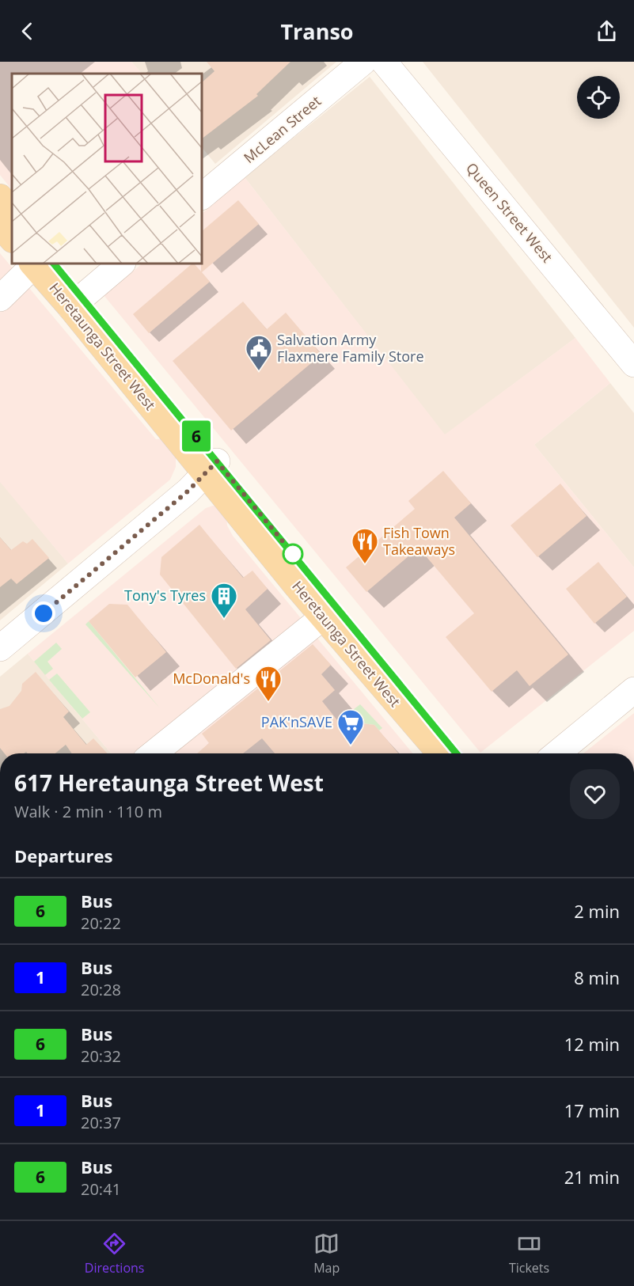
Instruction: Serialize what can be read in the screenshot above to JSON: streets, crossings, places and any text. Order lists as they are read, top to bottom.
{
  "streets": {
    "main road": ["Heretaunga Street West"],
    "street": ["McLean Street", "Queen Street West"]
  },
  "places": {
    "public building": ["Salvation Army Flaxmere Family Store"],
    "restaurant": ["Fish Town Takeaways", "McDonald's"],
    "building": ["Tony's Tyres"],
    "supermarket": ["PAK'nSAVE"]
  },
  "lines": ["bus line 6"],
  "page": {
    "header": "Transo",
    "on_map": "6",
    "heading": [
      ["617 Heretaunga Street West", "Walk · 2 min · 110 m"],
      "Departures"
    ],
    "list": [
      {
        "mark": "6",
        "name": "Bus",
        "note": "20:22",
        "value": "2 min"
      },
      {
        "mark": "1",
        "name": "Bus",
        "note": "20:28",
        "value": "8 min"
      },
      {
        "mark": "6",
        "name": "Bus",
        "note": "20:32",
        "value": "12 min"
      },
      {
        "mark": "1",
        "name": "Bus",
        "note": "20:37",
        "value": "17 min"
      },
      {
        "mark": "6",
        "name": "Bus",
        "note": "20:41",
        "value": "21 min"
      }
    ],
    "tabs": ["Directions", "Map", "Tickets"]
  }
}
